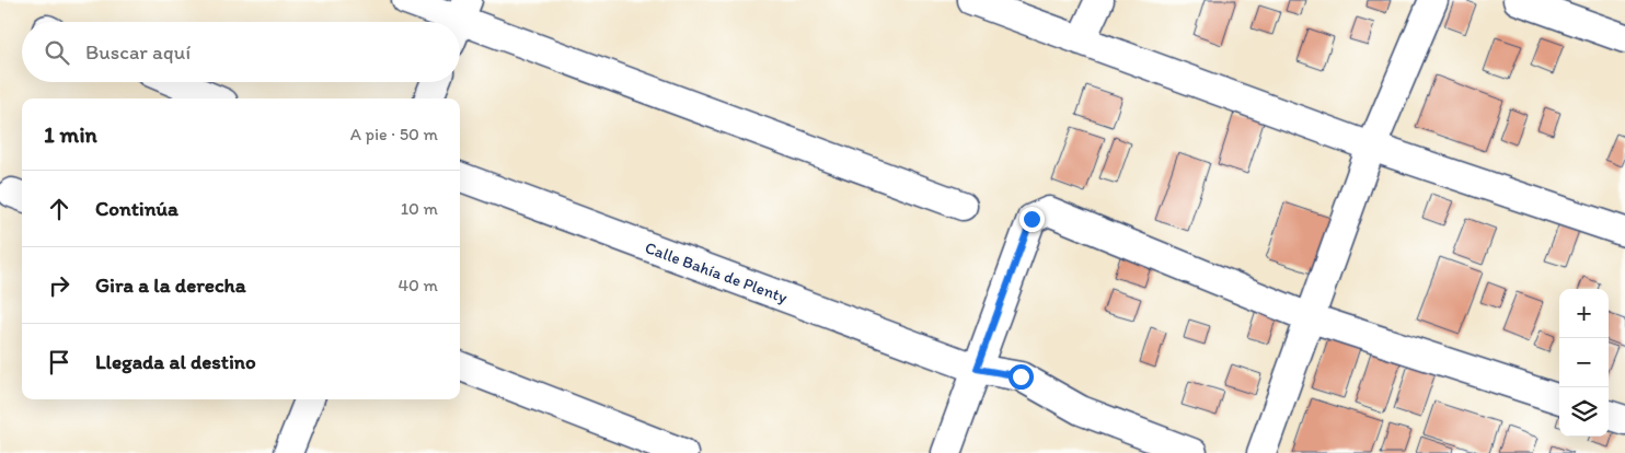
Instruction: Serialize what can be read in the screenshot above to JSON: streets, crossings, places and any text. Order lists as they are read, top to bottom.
{
  "streets": {
    "street": ["Calle Bahía de Plenty"]
  },
  "page": {
    "search": "Buscar aquí",
    "heading": ["1 min", "A pie · 50 m"],
    "list": [
      ["Continúa", "10 m"],
      ["Gira a la derecha", "40 m"],
      "Llegada al destino"
    ],
    "map_buttons": ["+", "−"]
  }
}
